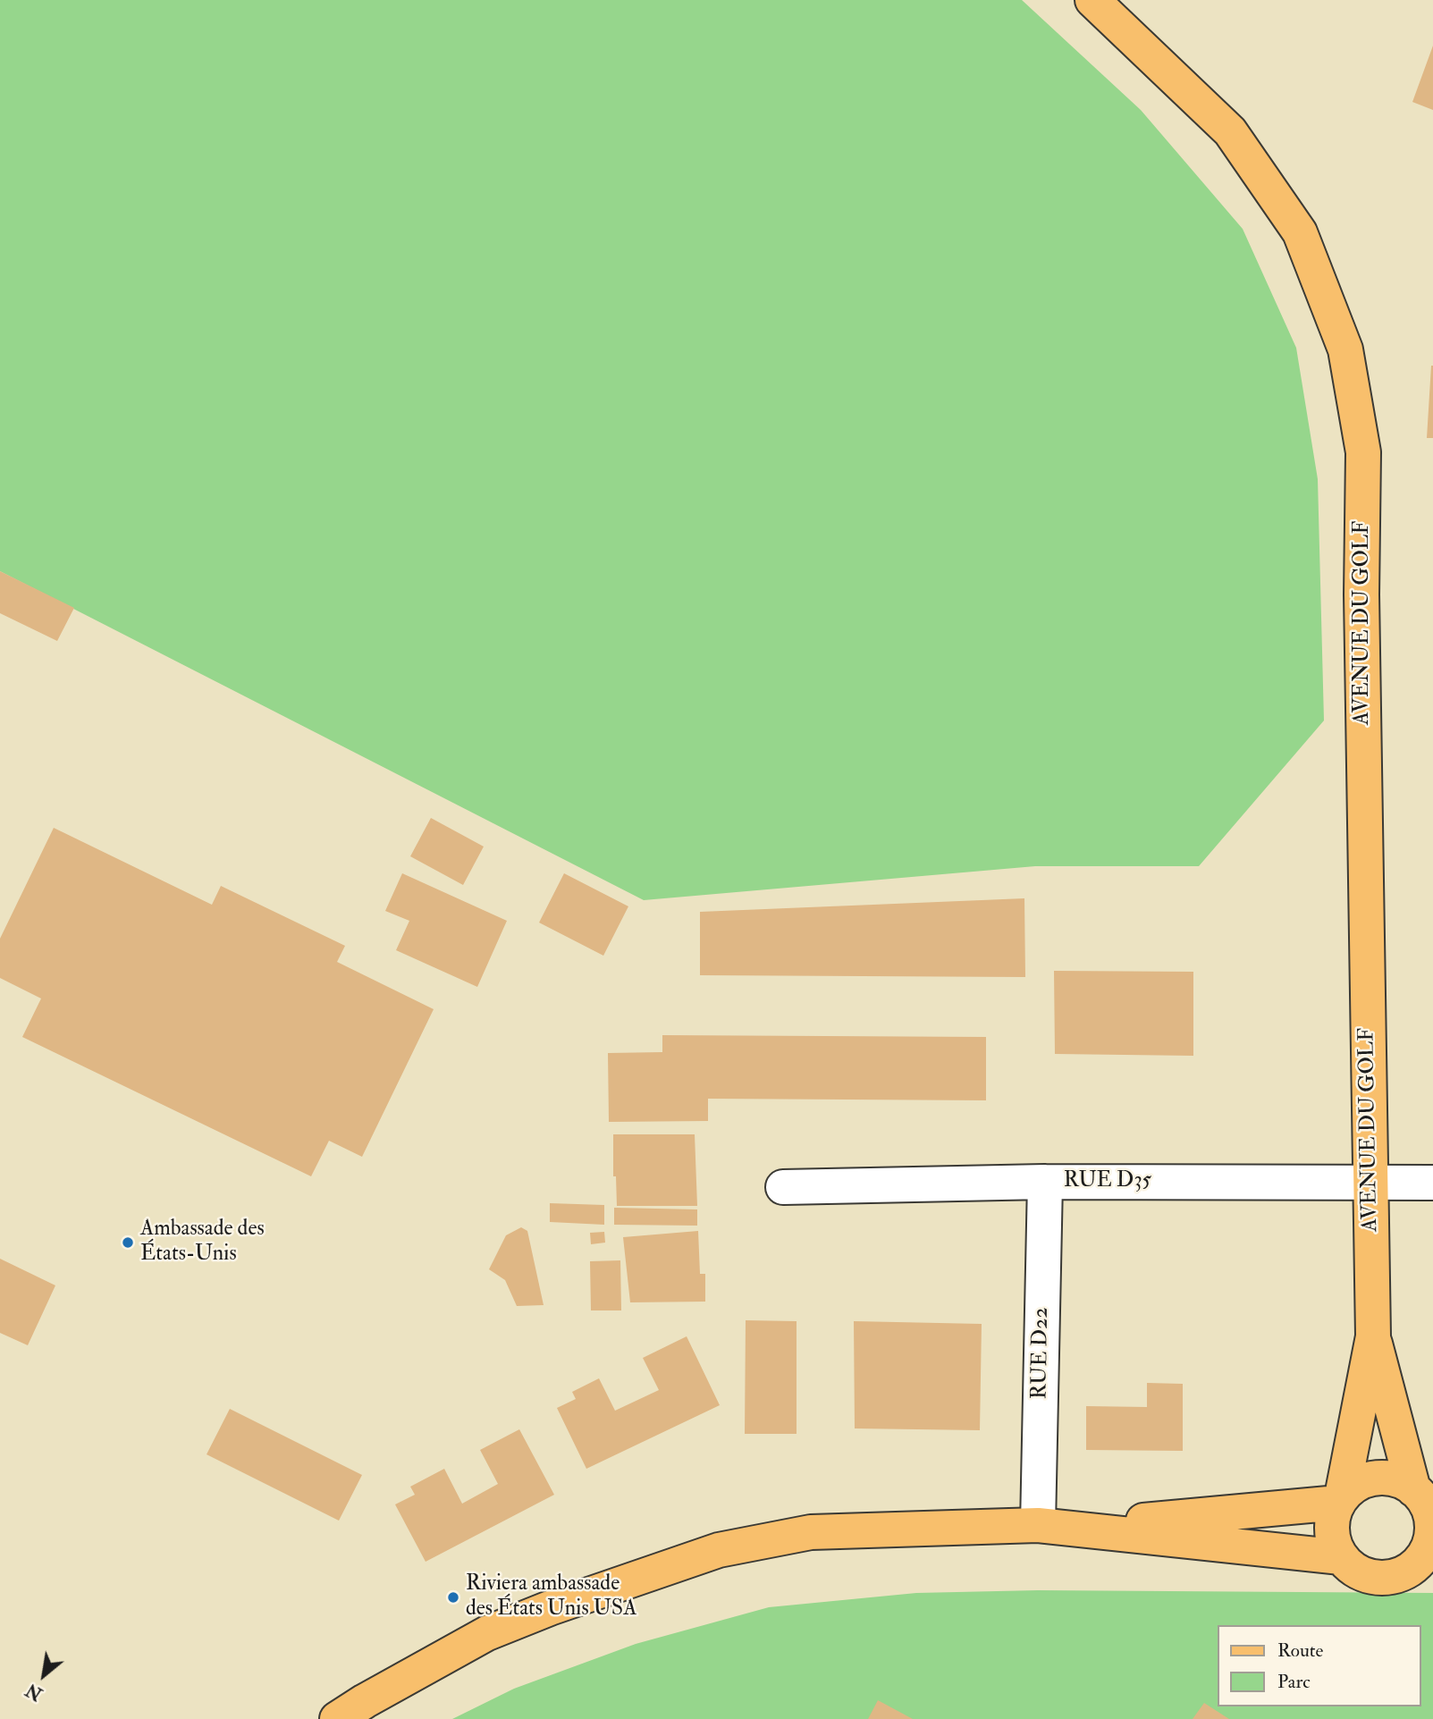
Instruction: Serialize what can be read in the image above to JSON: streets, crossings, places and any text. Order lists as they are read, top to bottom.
{
  "streets": {
    "main road": ["AVENUE DU GOLF"],
    "street": ["RUE D35", "RUE D22"]
  },
  "crossings": [
    ["AVENUE DU GOLF", "RUE D35"],
    ["RUE D35", "RUE D22"]
  ],
  "places": ["Ambassade des États-Unis", "Riviera ambassade des États Unis USA"],
  "legend": ["Route", "Parc"],
  "north": "bottom left"
}
